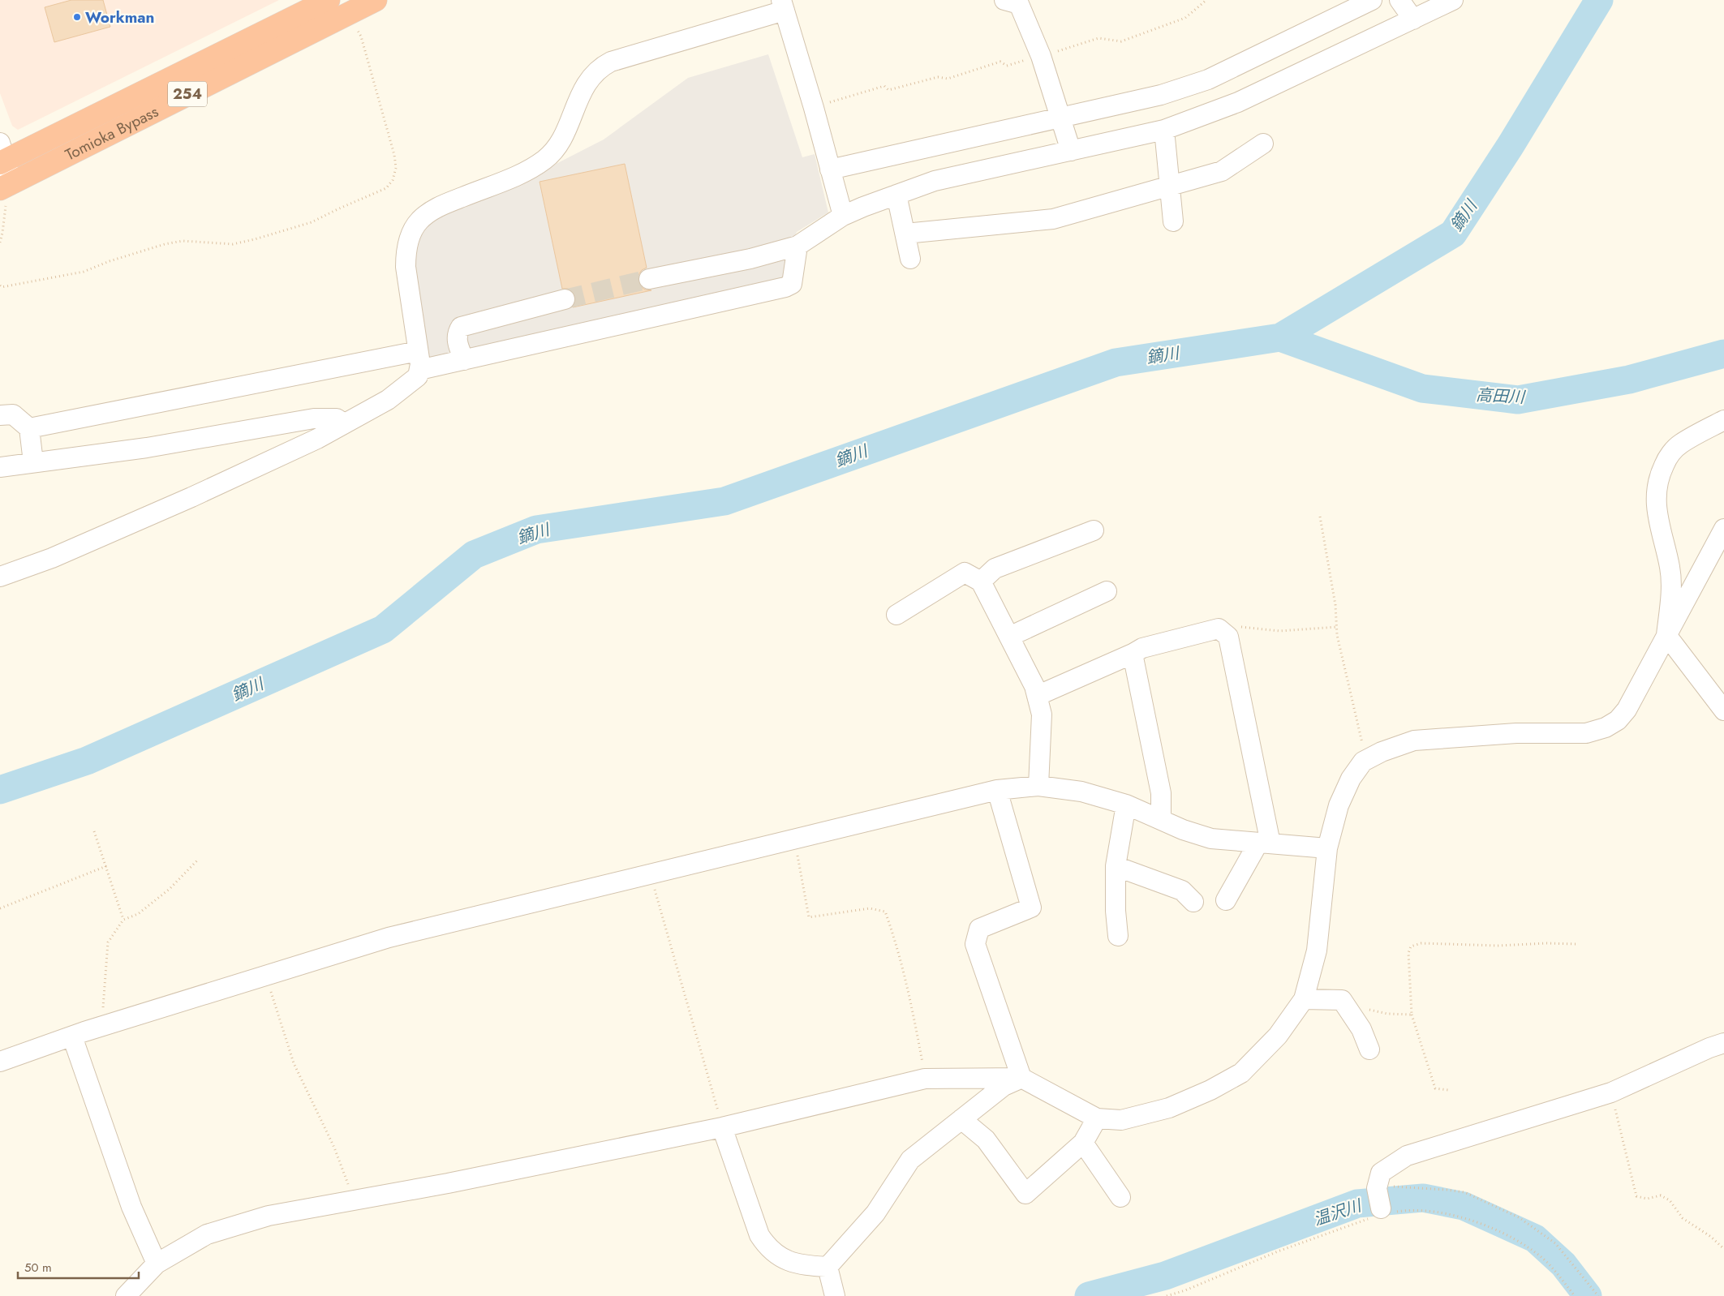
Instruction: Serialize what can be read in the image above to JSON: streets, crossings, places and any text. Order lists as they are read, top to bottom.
{
  "streets": {
    "highway": ["254", "Tomioka Bypass"]
  },
  "water": ["鏑川", "高田川", "温沢川"],
  "places": ["Workman"],
  "scale_bar": "50 m"
}
